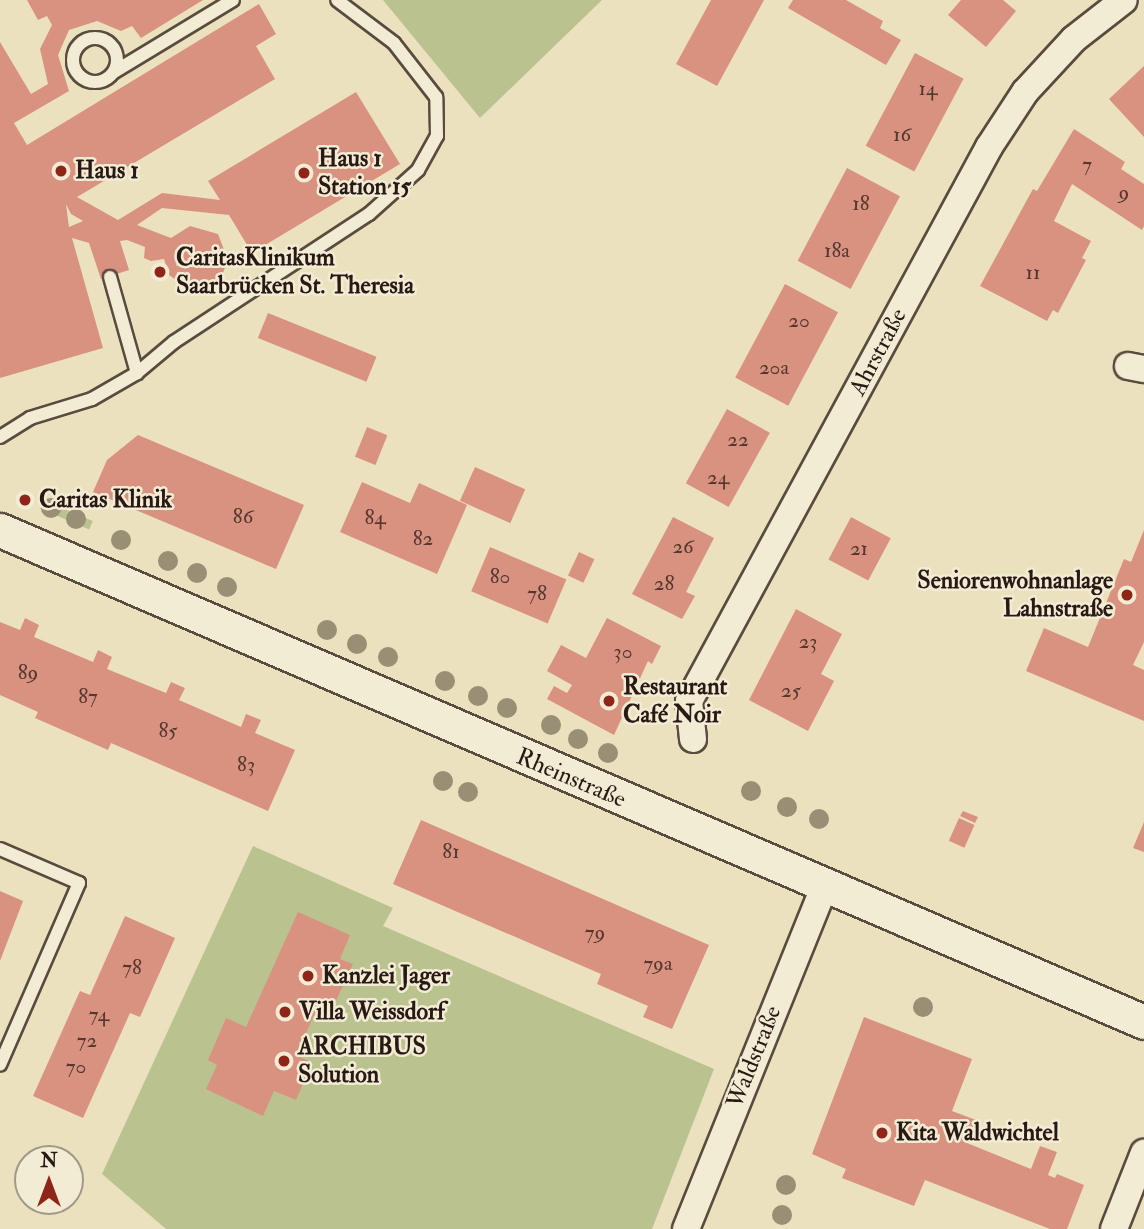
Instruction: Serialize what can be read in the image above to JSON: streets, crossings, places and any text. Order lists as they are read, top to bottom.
{
  "streets": {
    "street": ["Ahrstraße", "Rheinstraße", "Waldstraße"]
  },
  "crossings": [
    ["Rheinstraße", "Waldstraße"]
  ],
  "places": [
    "Haus 1",
    "Haus 1 Station 15",
    "CaritasKlinikum Saarbrücken St. Theresia",
    "Caritas Klinik",
    "Seniorenwohnanlage Lahnstraße",
    "Restaurant Café Noir",
    "Kanzlei Jager",
    "Villa Weissdorf",
    "ARCHIBUS Solution",
    "Kita Waldwichtel"
  ],
  "house_numbers": [
    "14",
    "16",
    "7",
    "9",
    "18",
    "18a",
    "11",
    "20",
    "20a",
    "22",
    "24",
    "86",
    "84",
    "82",
    "26",
    "21",
    "80",
    "28",
    "78",
    "23",
    "30",
    "89",
    "25",
    "87",
    "85",
    "83",
    "81",
    "79",
    "79a",
    "78",
    "74",
    "72",
    "70"
  ],
  "north": "top"
}
